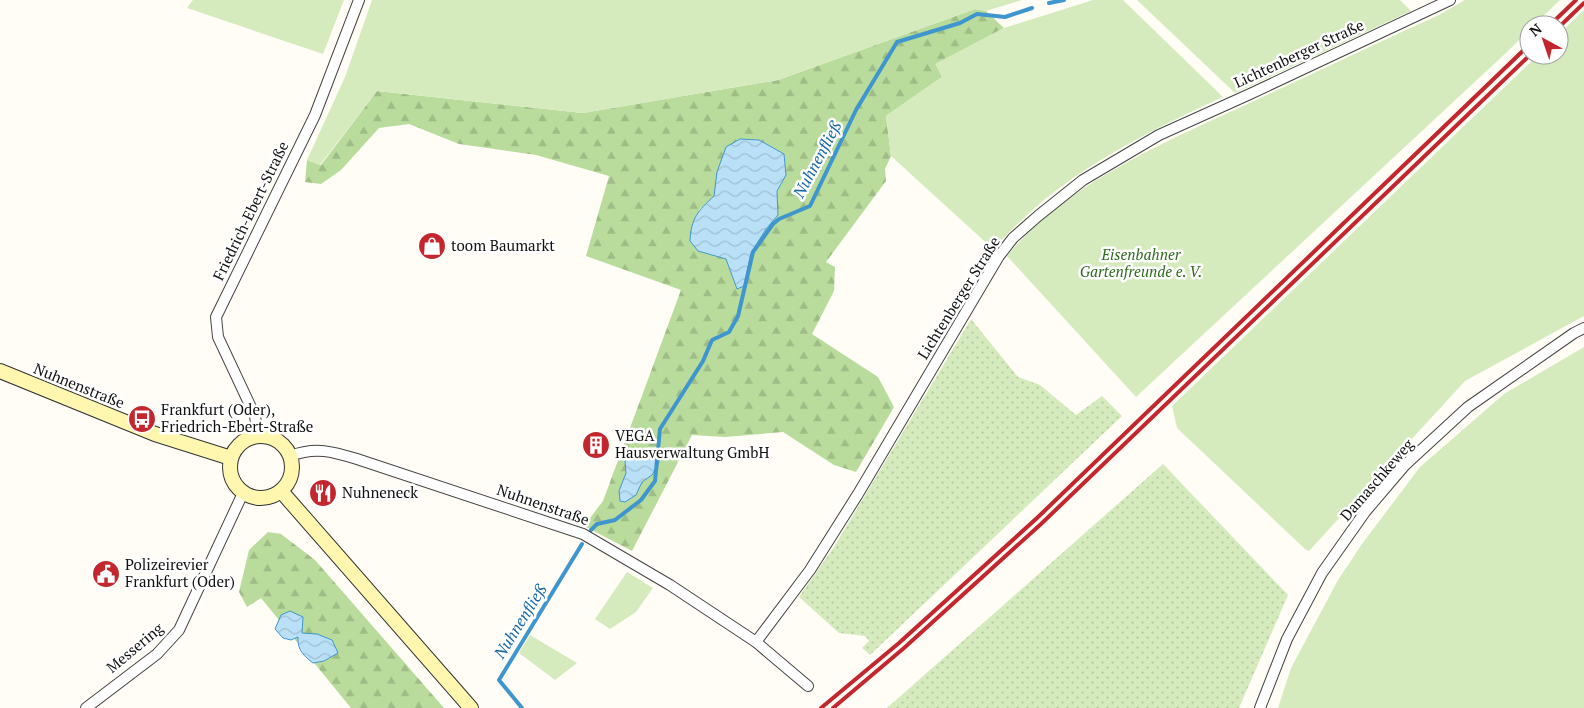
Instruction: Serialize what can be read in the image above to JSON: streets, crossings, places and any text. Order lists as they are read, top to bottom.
{
  "streets": {
    "main road": ["Nuhnenstraße"],
    "street": [
      "Lichtenberger Straße",
      "Friedrich-Ebert-Straße",
      "Damaschkeweg",
      "Messering"
    ]
  },
  "crossings": [
    ["Lichtenberger Straße", "Nuhnenstraße"],
    ["Friedrich-Ebert-Straße", "Nuhnenstraße"],
    ["Friedrich-Ebert-Straße", "Messering"],
    ["Nuhnenstraße", "Messering"]
  ],
  "water": ["Nuhnenfließ"],
  "parks": ["Eisenbahner Gartenfreunde e. V."],
  "places": {
    "shop": ["toom Baumarkt"],
    "bus stop": ["Frankfurt (Oder), Friedrich-Ebert-Straße"],
    "building": ["VEGA Hausverwaltung GmbH"],
    "restaurant": ["Nuhneneck"],
    "public building": ["Polizeirevier Frankfurt (Oder)"]
  },
  "north": "top left"
}
